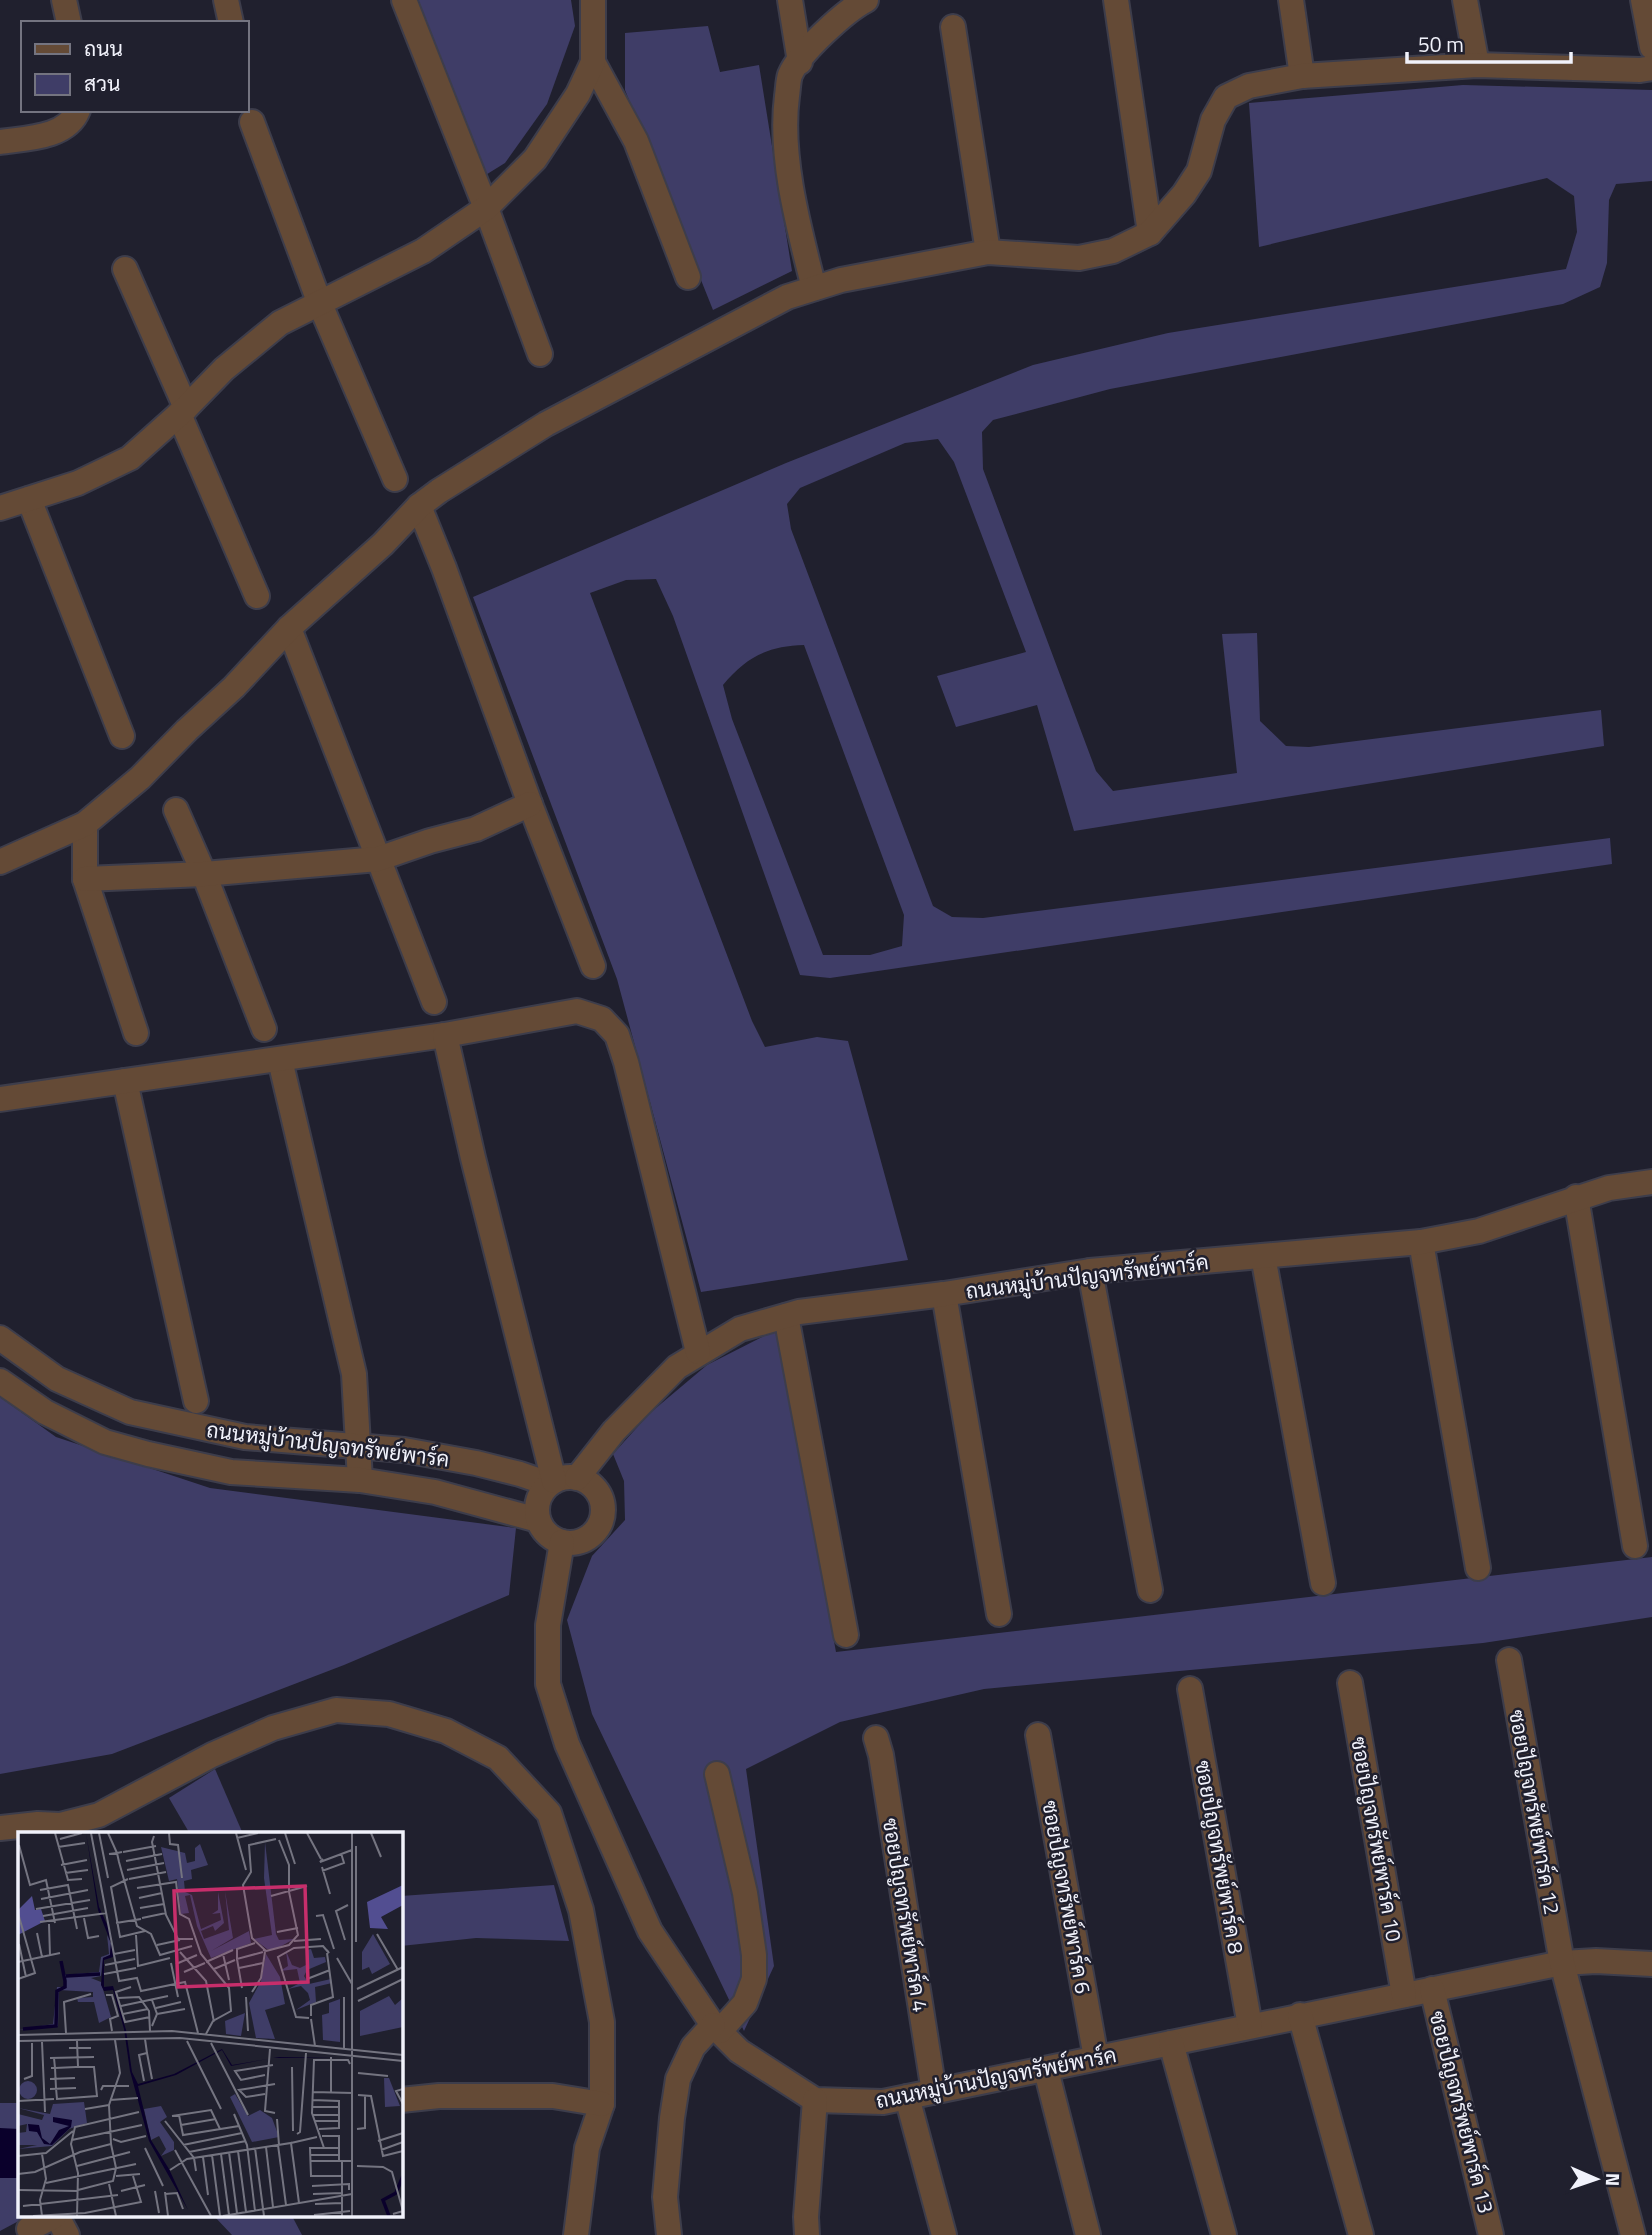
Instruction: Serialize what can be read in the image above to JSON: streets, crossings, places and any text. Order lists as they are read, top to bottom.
{
  "streets": {
    "street": [
      "ถนนหมู่บ้านปัญจทรัพย์พาร์ค",
      "ซอยปัญจทรัพย์พาร์ค 12",
      "ซอยปัญจทรัพย์พาร์ค 10",
      "ซอยปัญจทรัพย์พาร์ค 8",
      "ซอยปัญจทรัพย์พาร์ค 6",
      "ซอยปัญจทรัพย์พาร์ค 4",
      "ซอยปัญจทรัพย์พาร์ค 13"
    ]
  },
  "crossings": [
    ["ถนนหมู่บ้านปัญจทรัพย์พาร์ค", "ซอยปัญจทรัพย์พาร์ค 12"],
    ["ถนนหมู่บ้านปัญจทรัพย์พาร์ค", "ซอยปัญจทรัพย์พาร์ค 10"],
    ["ถนนหมู่บ้านปัญจทรัพย์พาร์ค", "ซอยปัญจทรัพย์พาร์ค 8"],
    ["ถนนหมู่บ้านปัญจทรัพย์พาร์ค", "ซอยปัญจทรัพย์พาร์ค 6"],
    ["ถนนหมู่บ้านปัญจทรัพย์พาร์ค", "ซอยปัญจทรัพย์พาร์ค 4"],
    ["ถนนหมู่บ้านปัญจทรัพย์พาร์ค", "ซอยปัญจทรัพย์พาร์ค 13"]
  ],
  "legend": ["ถนน", "สวน"],
  "scale_bar": "50 m",
  "north": "right"
}
